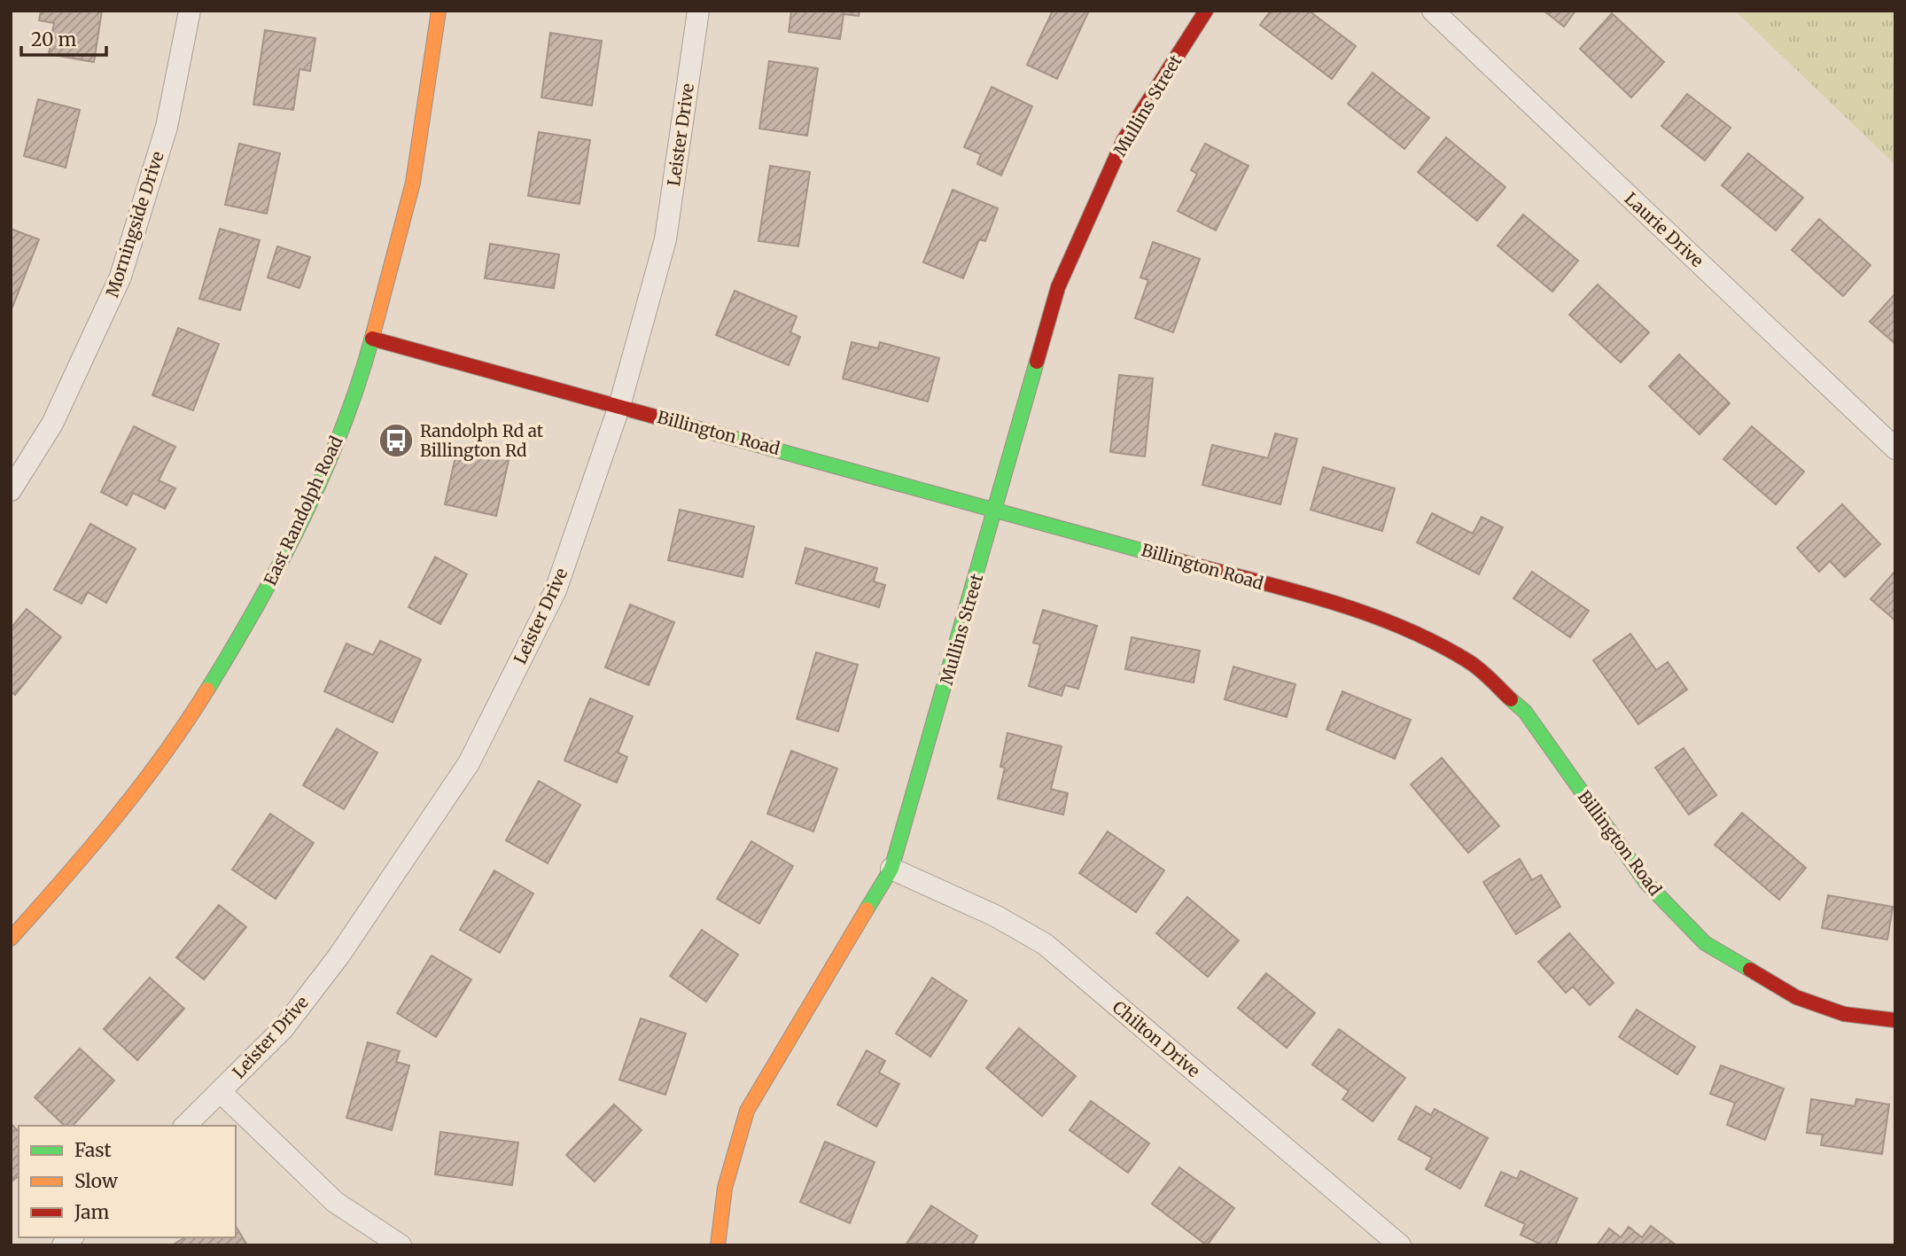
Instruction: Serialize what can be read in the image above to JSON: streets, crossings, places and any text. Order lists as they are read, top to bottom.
{
  "streets": {
    "street": [
      "Mullins Street",
      "Leister Drive",
      "Morningside Drive",
      "Laurie Drive",
      "Billington Road",
      "East Randolph Road",
      "Chilton Drive"
    ]
  },
  "crossings": [
    ["Mullins Street", "Billington Road"],
    ["Mullins Street", "Chilton Drive"],
    ["Leister Drive", "Billington Road"],
    ["Billington Road", "East Randolph Road"]
  ],
  "places": {
    "bus stop": ["Randolph Rd at Billington Rd"]
  },
  "legend": ["Fast", "Slow", "Jam"],
  "scale_bar": "20 m"
}
